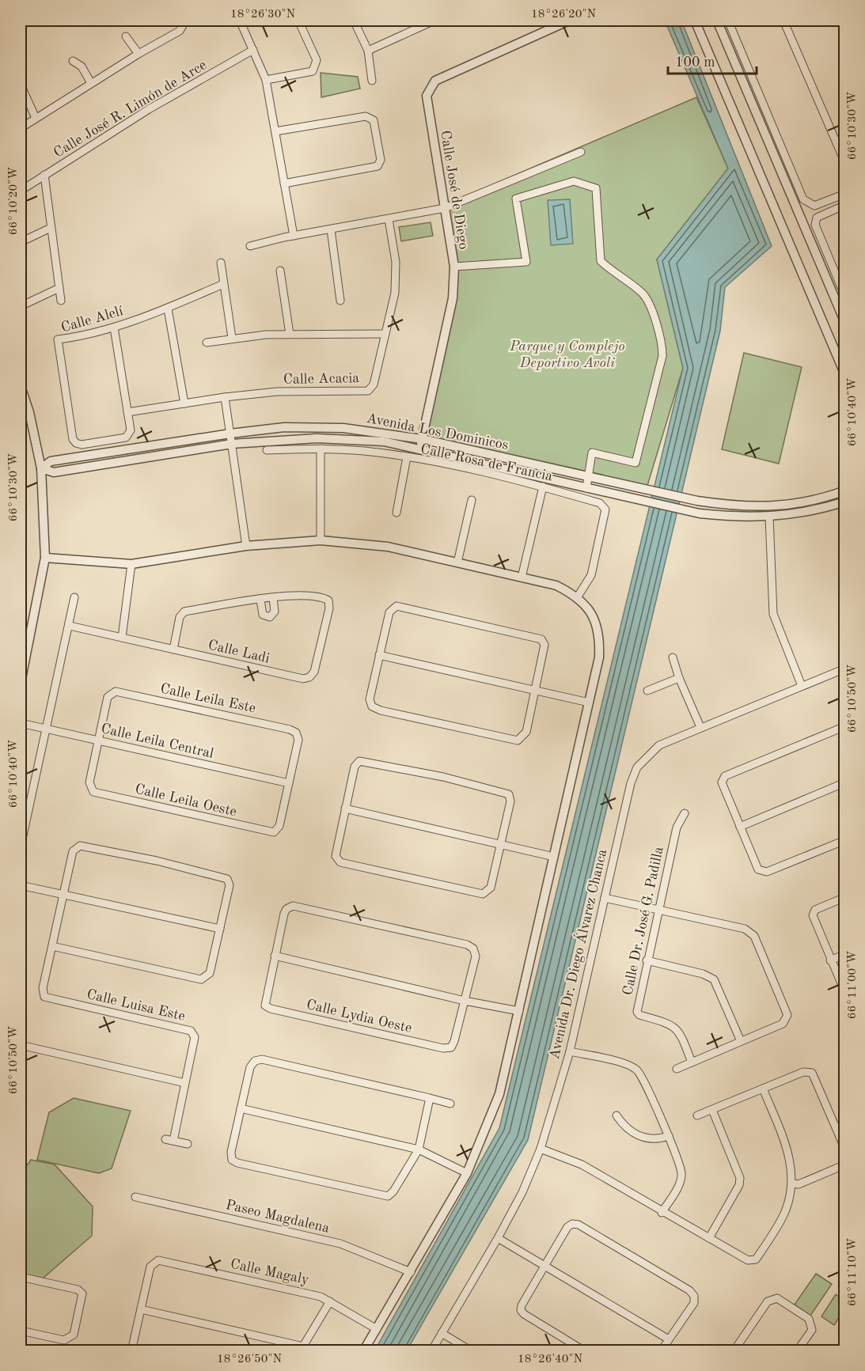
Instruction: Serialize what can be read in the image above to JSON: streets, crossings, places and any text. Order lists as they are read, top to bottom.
{
  "streets": {
    "street": [
      "Calle José R. Limón de Arce",
      "Calle José de Diego",
      "Calle Alelí",
      "Calle Acacia",
      "Avenida Los Dominicos",
      "Calle Rosa de Francia",
      "Calle Ladi",
      "Calle Leila Este",
      "Calle Leila Central",
      "Calle Leila Oeste",
      "Calle Dr. José G. Padilla",
      "Avenida Dr. Diego Álvarez Chanca",
      "Calle Luisa Este",
      "Calle Lydia Oeste",
      "Paseo Magdalena",
      "Calle Magaly"
    ]
  },
  "crossings": [
    ["Calle José de Diego", "Avenida Los Dominicos"],
    ["Calle Alelí", "Calle Acacia"],
    ["Calle Leila Este", "Calle Leila Central"],
    ["Calle Leila Este", "Calle Leila Oeste"],
    ["Calle Leila Central", "Calle Leila Oeste"]
  ],
  "parks": ["Parque y Complejo Deportivo Avoli"],
  "scale_bar": "100 m",
  "coordinates": [
    "18°26'30\"N",
    "18°26'20\"N",
    "66°10'30\"W",
    "66°10'20\"W",
    "66°10'40\"W",
    "66°10'50\"W",
    "66°11'00\"W",
    "66°11'10\"W",
    "18°26'50\"N",
    "18°26'40\"N"
  ]
}
